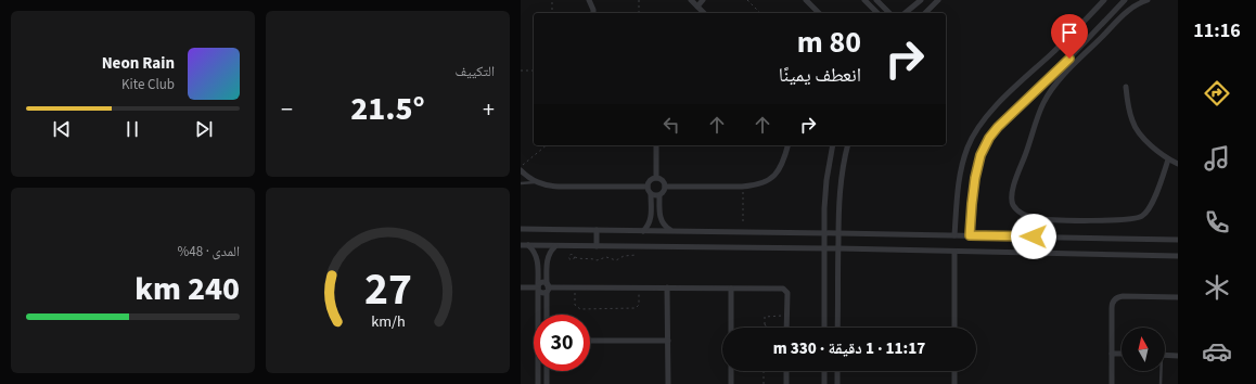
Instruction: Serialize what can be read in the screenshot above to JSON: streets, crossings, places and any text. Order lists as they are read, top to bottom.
{
  "north": "top",
  "page": {
    "tabs": "11:16",
    "tile": [
      "التكييف",
      ["المدى · 48%", "240 km"]
    ],
    "turn": ["80 m", "انعطف يمينًا"],
    "song": ["Neon Rain", "Kite Club"],
    "heat": ["−", "21.5°", "+"],
    "limit": "30",
    "trip": "11:17 · 1 دقيقة · 330 m",
    "gauge": ["27", "km/h"]
  }
}
